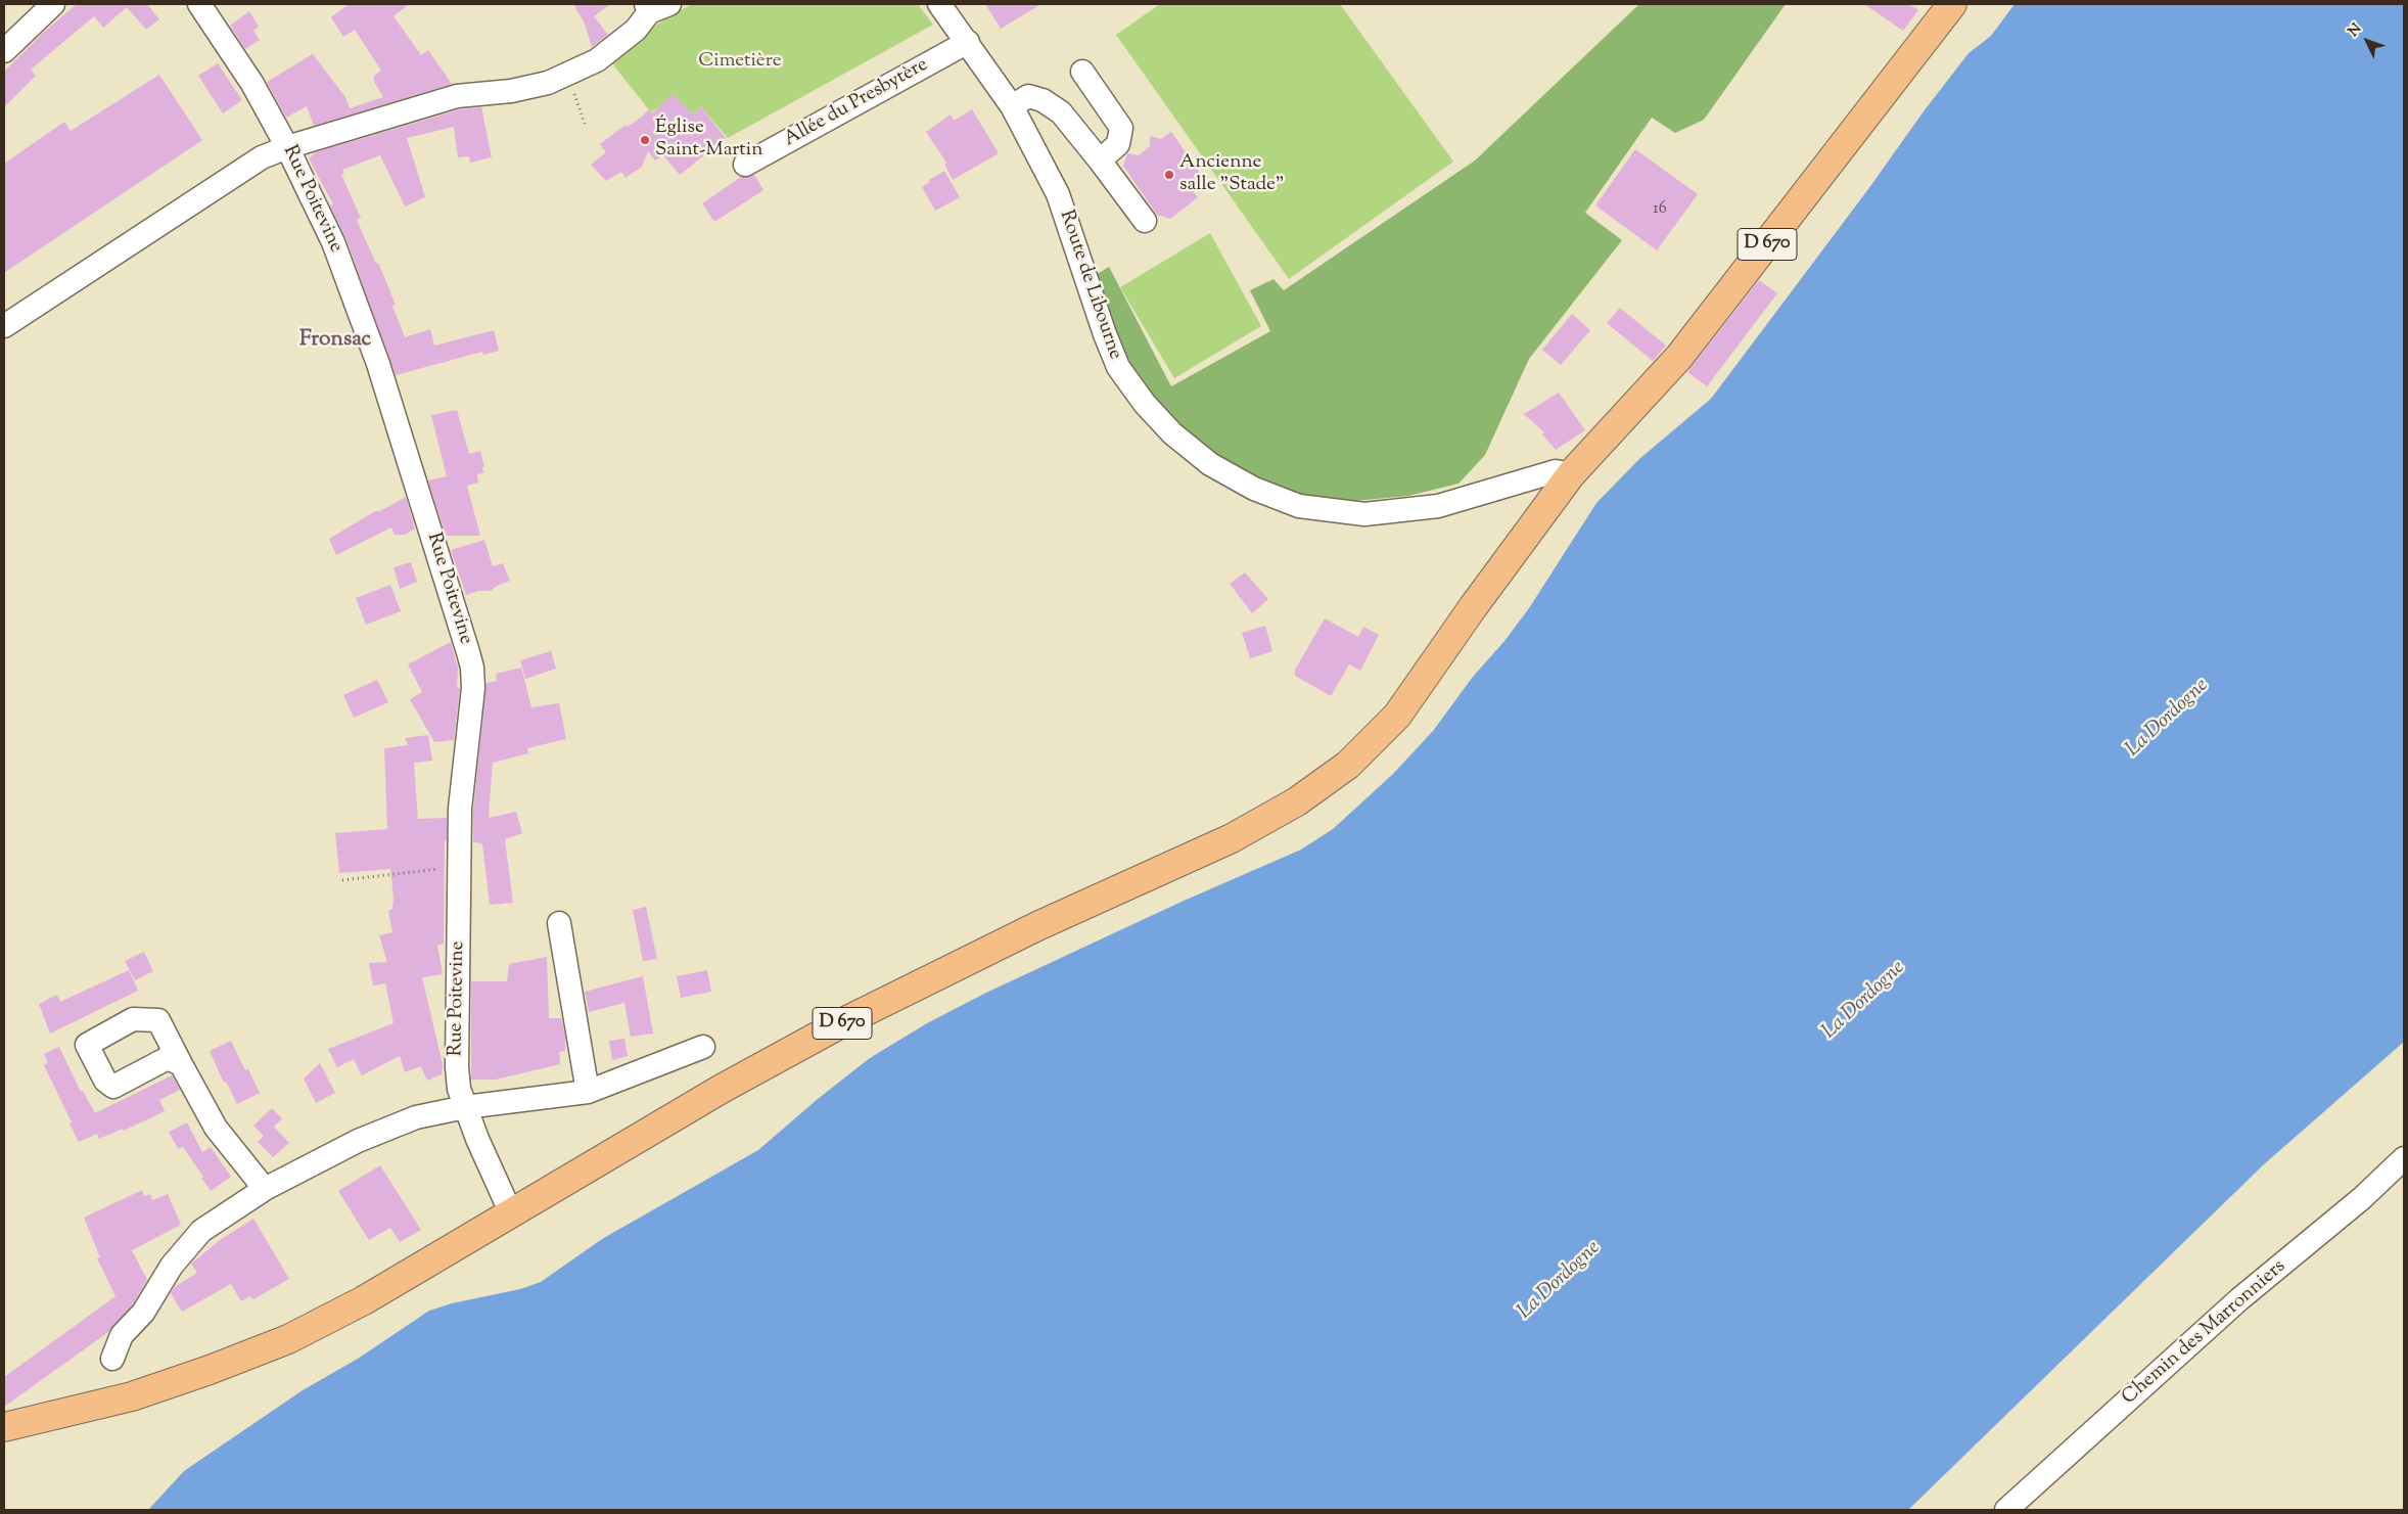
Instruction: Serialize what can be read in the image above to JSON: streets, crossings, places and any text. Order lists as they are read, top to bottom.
{
  "streets": {
    "main road": ["D 670"],
    "street": [
      "Allée du Presbytère",
      "Rue Poitevine",
      "Route de Libourne",
      "Chemin des Marronniers"
    ]
  },
  "crossings": [
    ["Allée du Presbytère", "Route de Libourne"],
    ["Rue Poitevine", "D 670"],
    ["D 670", "Route de Libourne"]
  ],
  "districts": ["Fronsac"],
  "water": ["La Dordogne"],
  "parks": ["Cimetière"],
  "places": ["Église Saint-Martin", "Ancienne salle \"Stade\""],
  "house_numbers": ["16"],
  "north": "top left"
}
